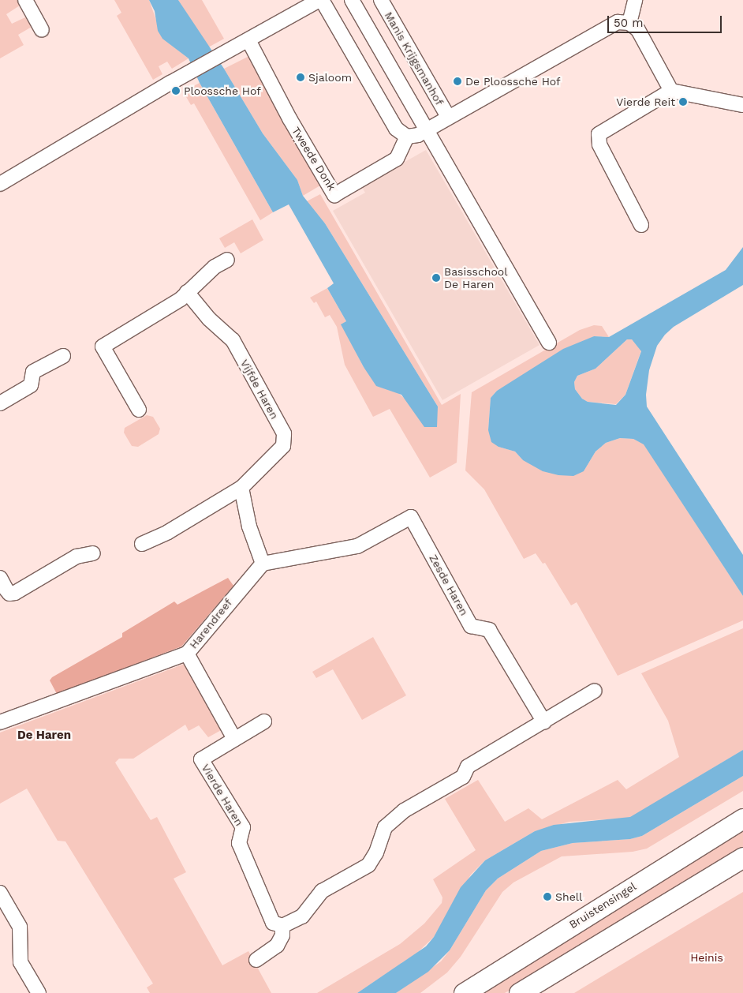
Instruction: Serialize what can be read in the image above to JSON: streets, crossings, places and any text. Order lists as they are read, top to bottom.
{
  "streets": {
    "main road": ["Bruistensingel"],
    "street": [
      "Manis Krijgsmanhof",
      "Tweede Donk",
      "Vijfde Haren",
      "Zesde Haren",
      "Harendreef",
      "Vierde Haren"
    ]
  },
  "crossings": [
    ["Zesde Haren", "Harendreef"]
  ],
  "districts": ["De Haren"],
  "parks": ["Heinis"],
  "places": [
    "Sjaloom",
    "De Ploossche Hof",
    "Ploossche Hof",
    "Vierde Reit",
    "Basisschool De Haren",
    "Shell"
  ],
  "scale_bar": "50 m"
}
